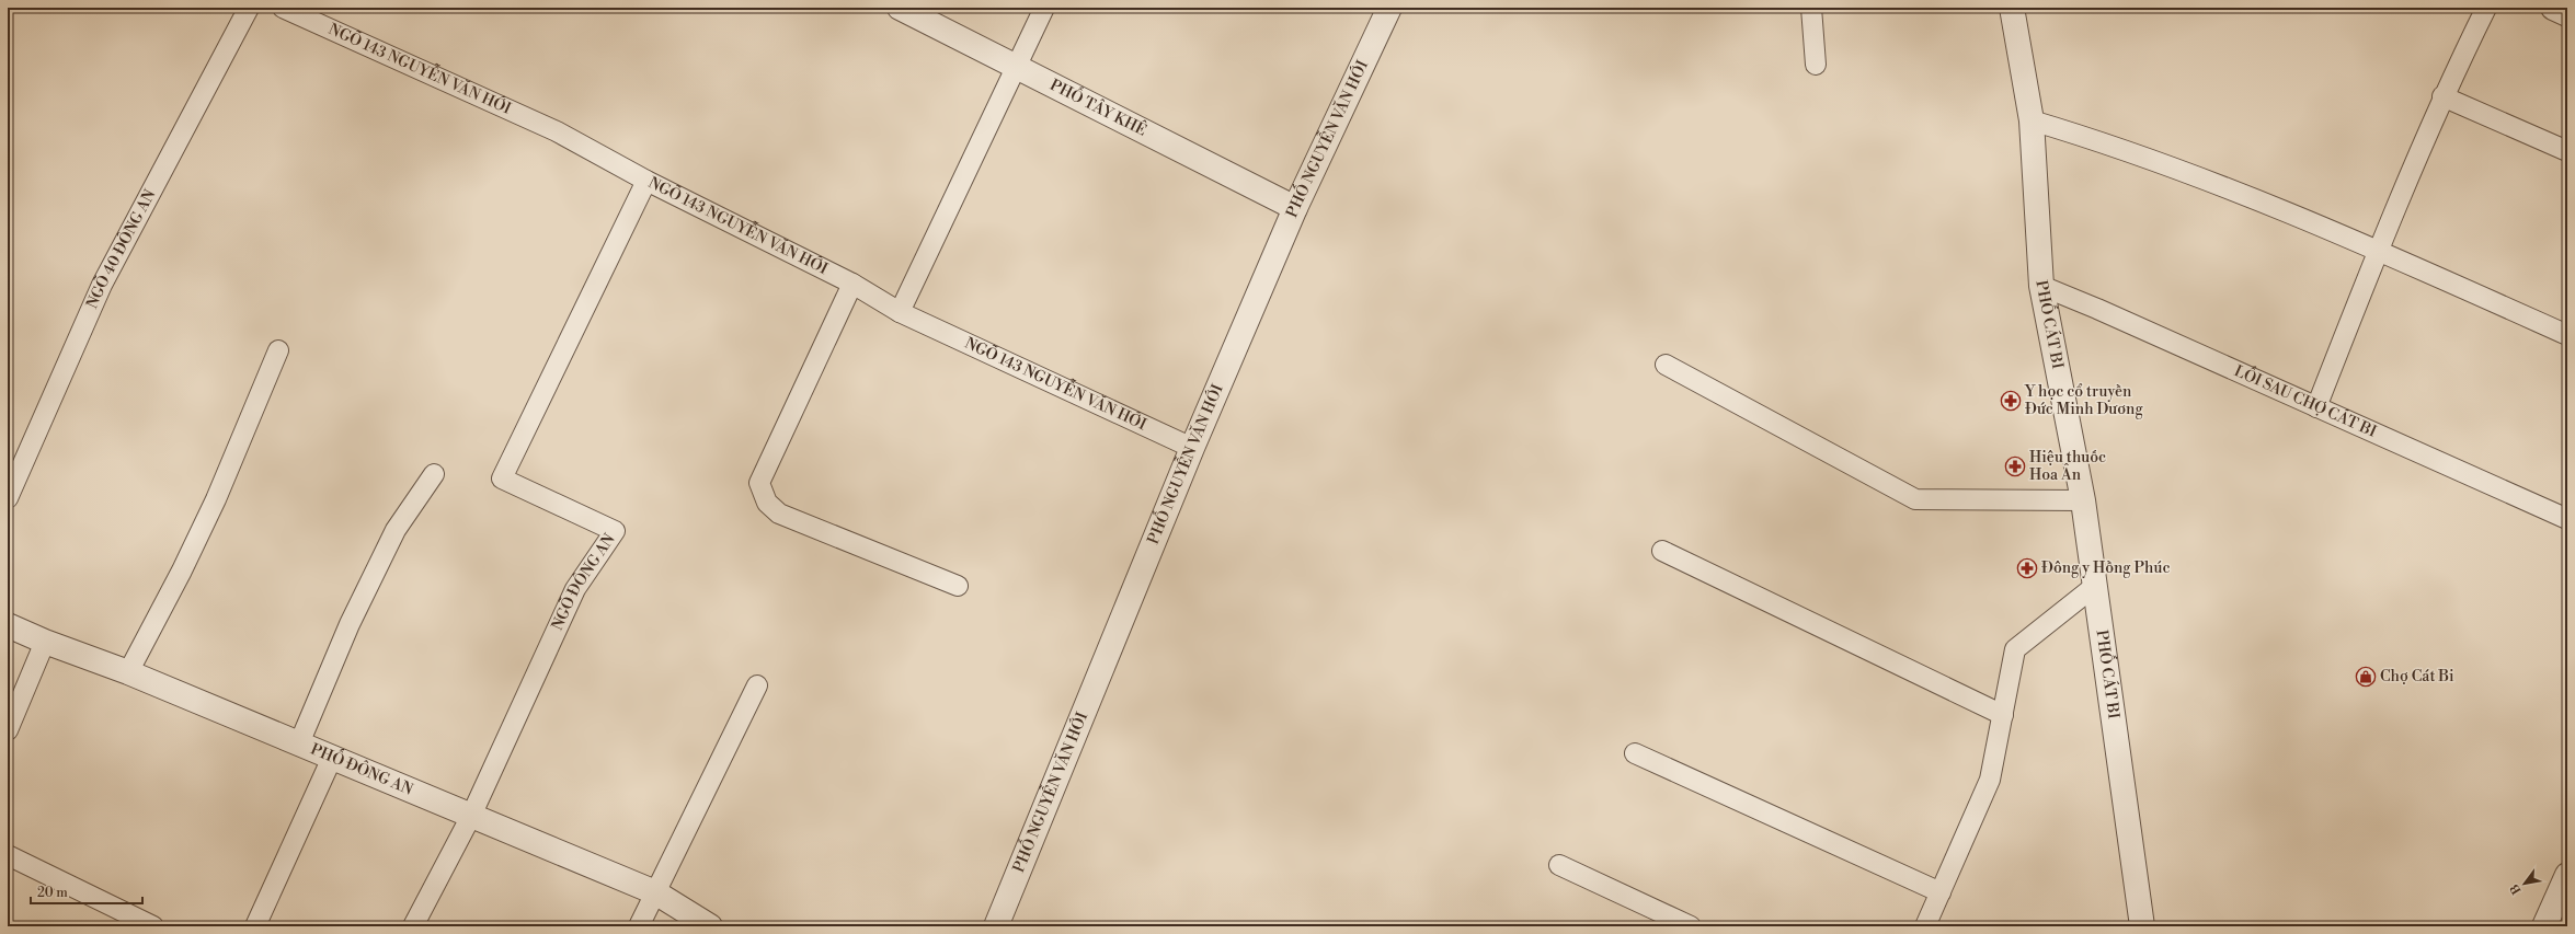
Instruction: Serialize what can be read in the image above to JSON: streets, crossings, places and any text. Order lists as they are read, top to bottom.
{
  "streets": {
    "street": [
      "PHỐ TÂY KHÊ",
      "PHỐ NGUYỄN VĂN HỚI",
      "PHỐ CÁT BI",
      "PHỐ ĐÔNG AN"
    ],
    "lane": [
      "NGÕ 143 NGUYỄN VĂN HỚI",
      "NGÕ 40 ĐÔNG AN",
      "LỐI SAU CHỢ CÁT BI",
      "NGÕ ĐÔNG AN"
    ]
  },
  "crossings": [
    ["NGÕ 143 NGUYỄN VĂN HỚI", "PHỐ NGUYỄN VĂN HỚI"],
    ["NGÕ 143 NGUYỄN VĂN HỚI", "NGÕ ĐÔNG AN"],
    ["PHỐ TÂY KHÊ", "PHỐ NGUYỄN VĂN HỚI"],
    ["PHỐ CÁT BI", "LỐI SAU CHỢ CÁT BI"],
    ["NGÕ ĐÔNG AN", "PHỐ ĐÔNG AN"]
  ],
  "places": {
    "pharmacy": ["Y học cổ truyền Đức Minh Dương", "Hiệu thuốc Hoa Ân", "Đông y Hồng Phúc"],
    "shop": ["Chợ Cát Bi"]
  },
  "scale_bar": "20 m",
  "north": "bottom left"
}
